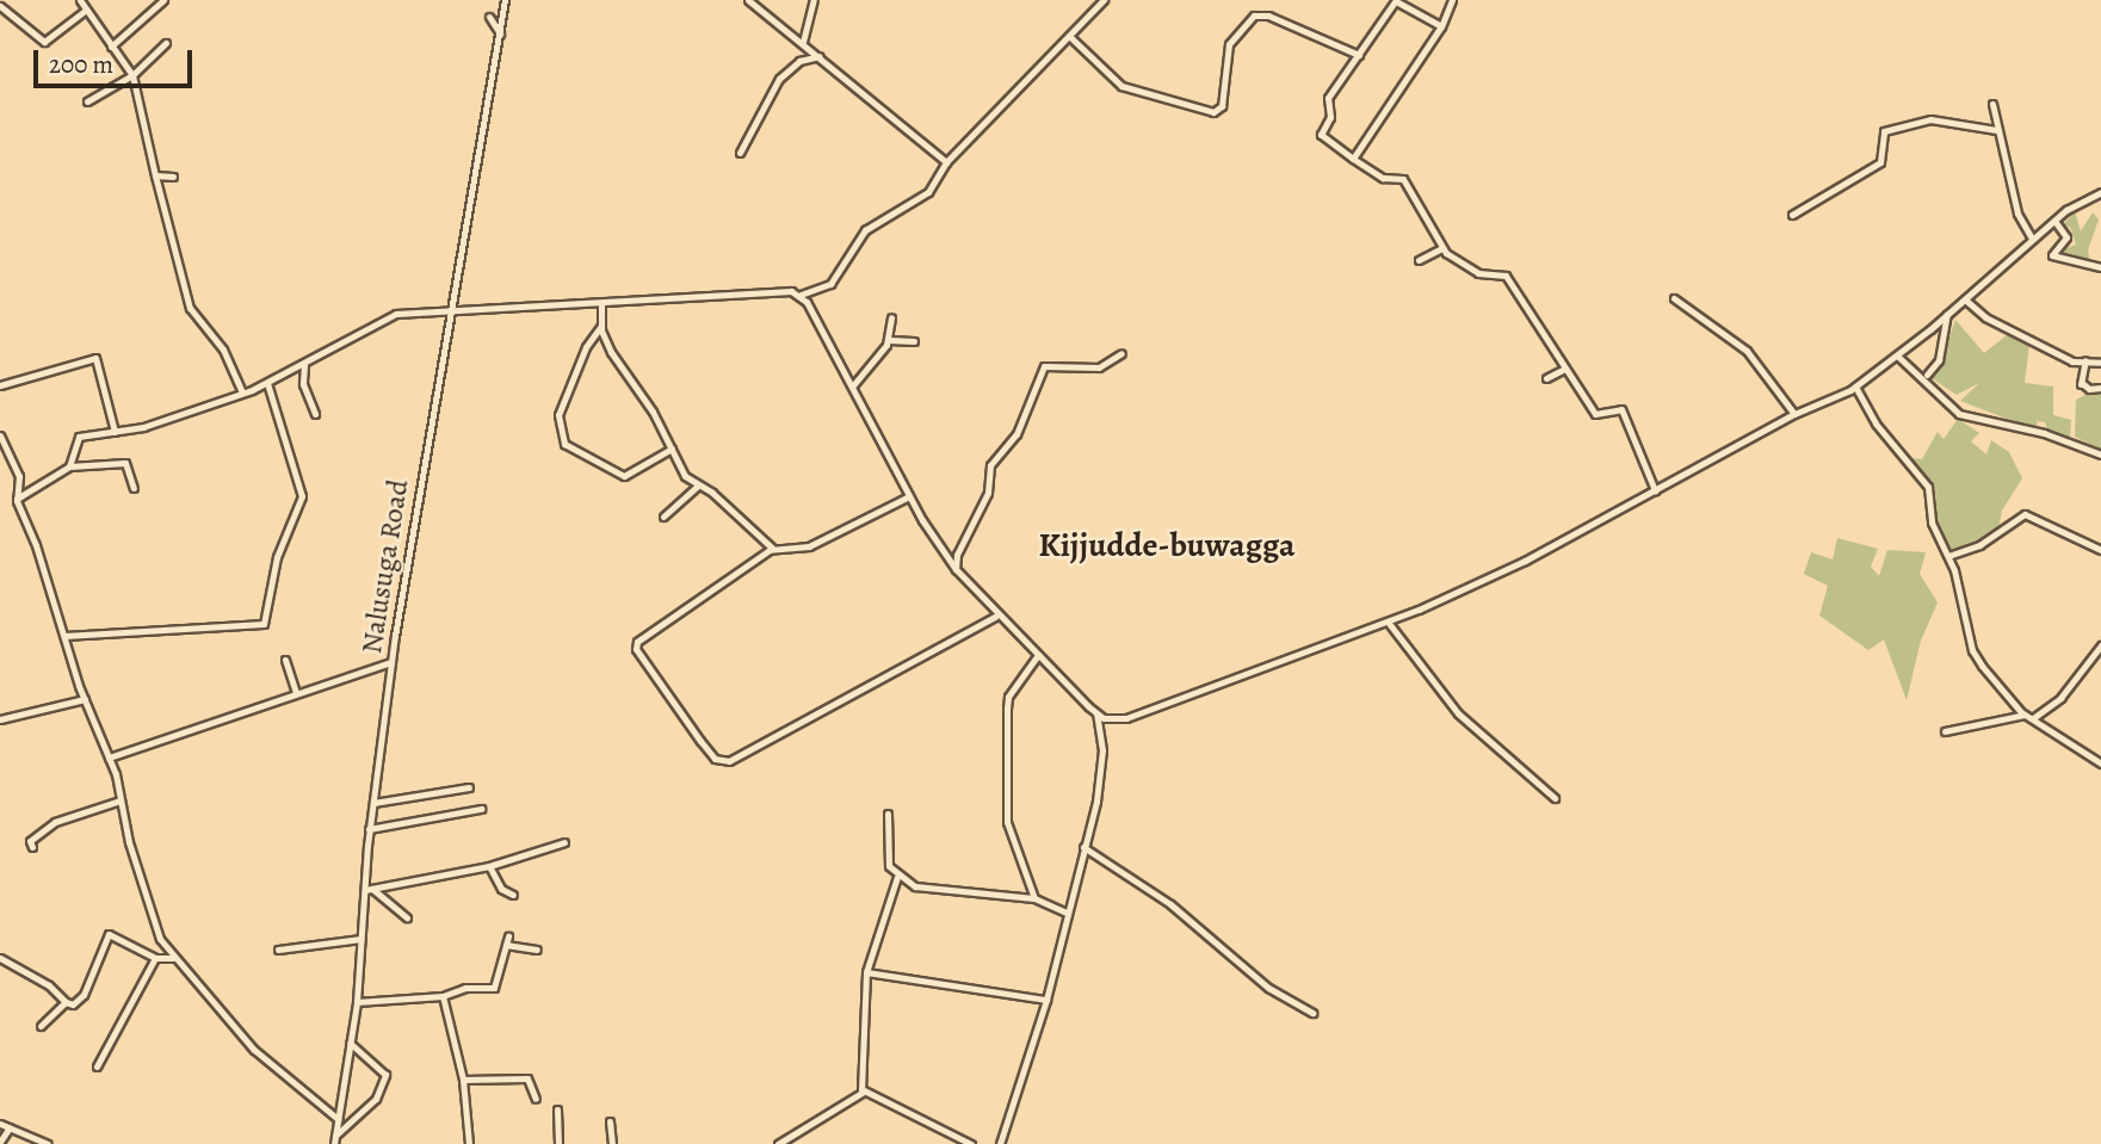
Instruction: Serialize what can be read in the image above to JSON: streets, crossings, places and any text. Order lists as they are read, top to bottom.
{
  "streets": {
    "street": ["Nalusuga Road"]
  },
  "districts": ["Kijjudde-buwagga"],
  "scale_bar": "200 m"
}
